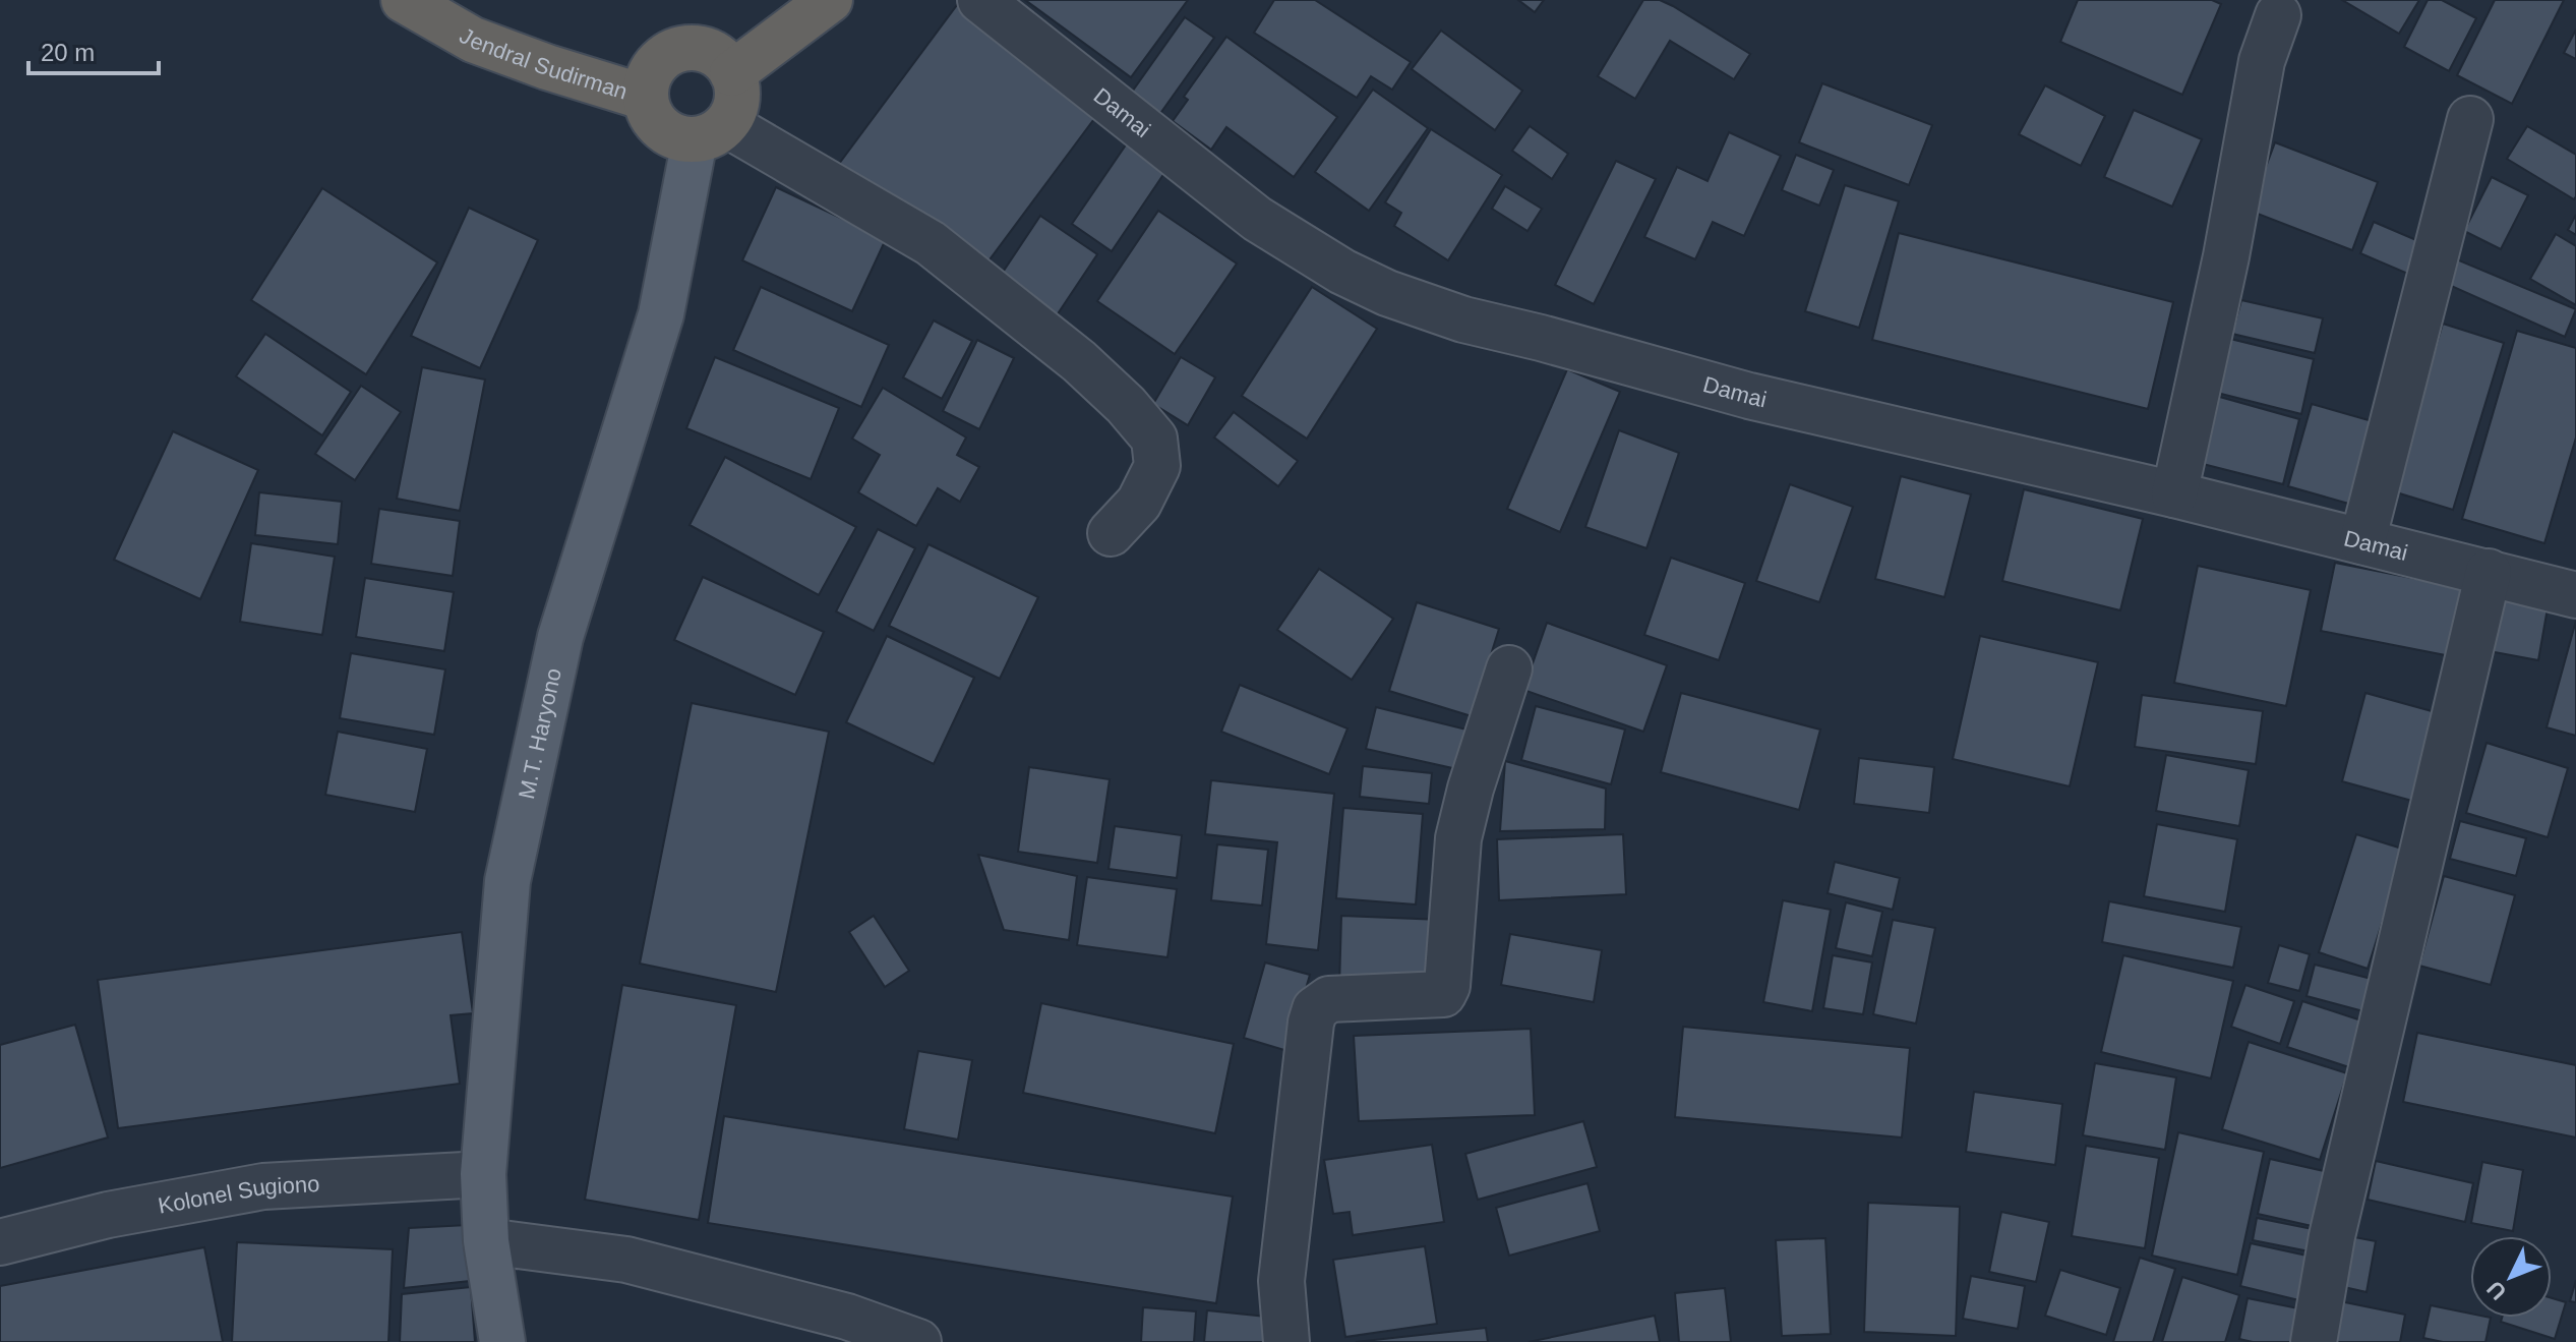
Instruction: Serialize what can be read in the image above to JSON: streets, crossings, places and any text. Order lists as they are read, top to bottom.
{
  "streets": {
    "highway": ["Jendral Sudirman"],
    "main road": ["M.T. Haryono"],
    "street": ["Damai", "Kolonel Sugiono"]
  },
  "crossings": [
    ["Jendral Sudirman", "M.T. Haryono"],
    ["M.T. Haryono", "Kolonel Sugiono"]
  ],
  "scale_bar": "20 m",
  "north": "bottom left"
}
